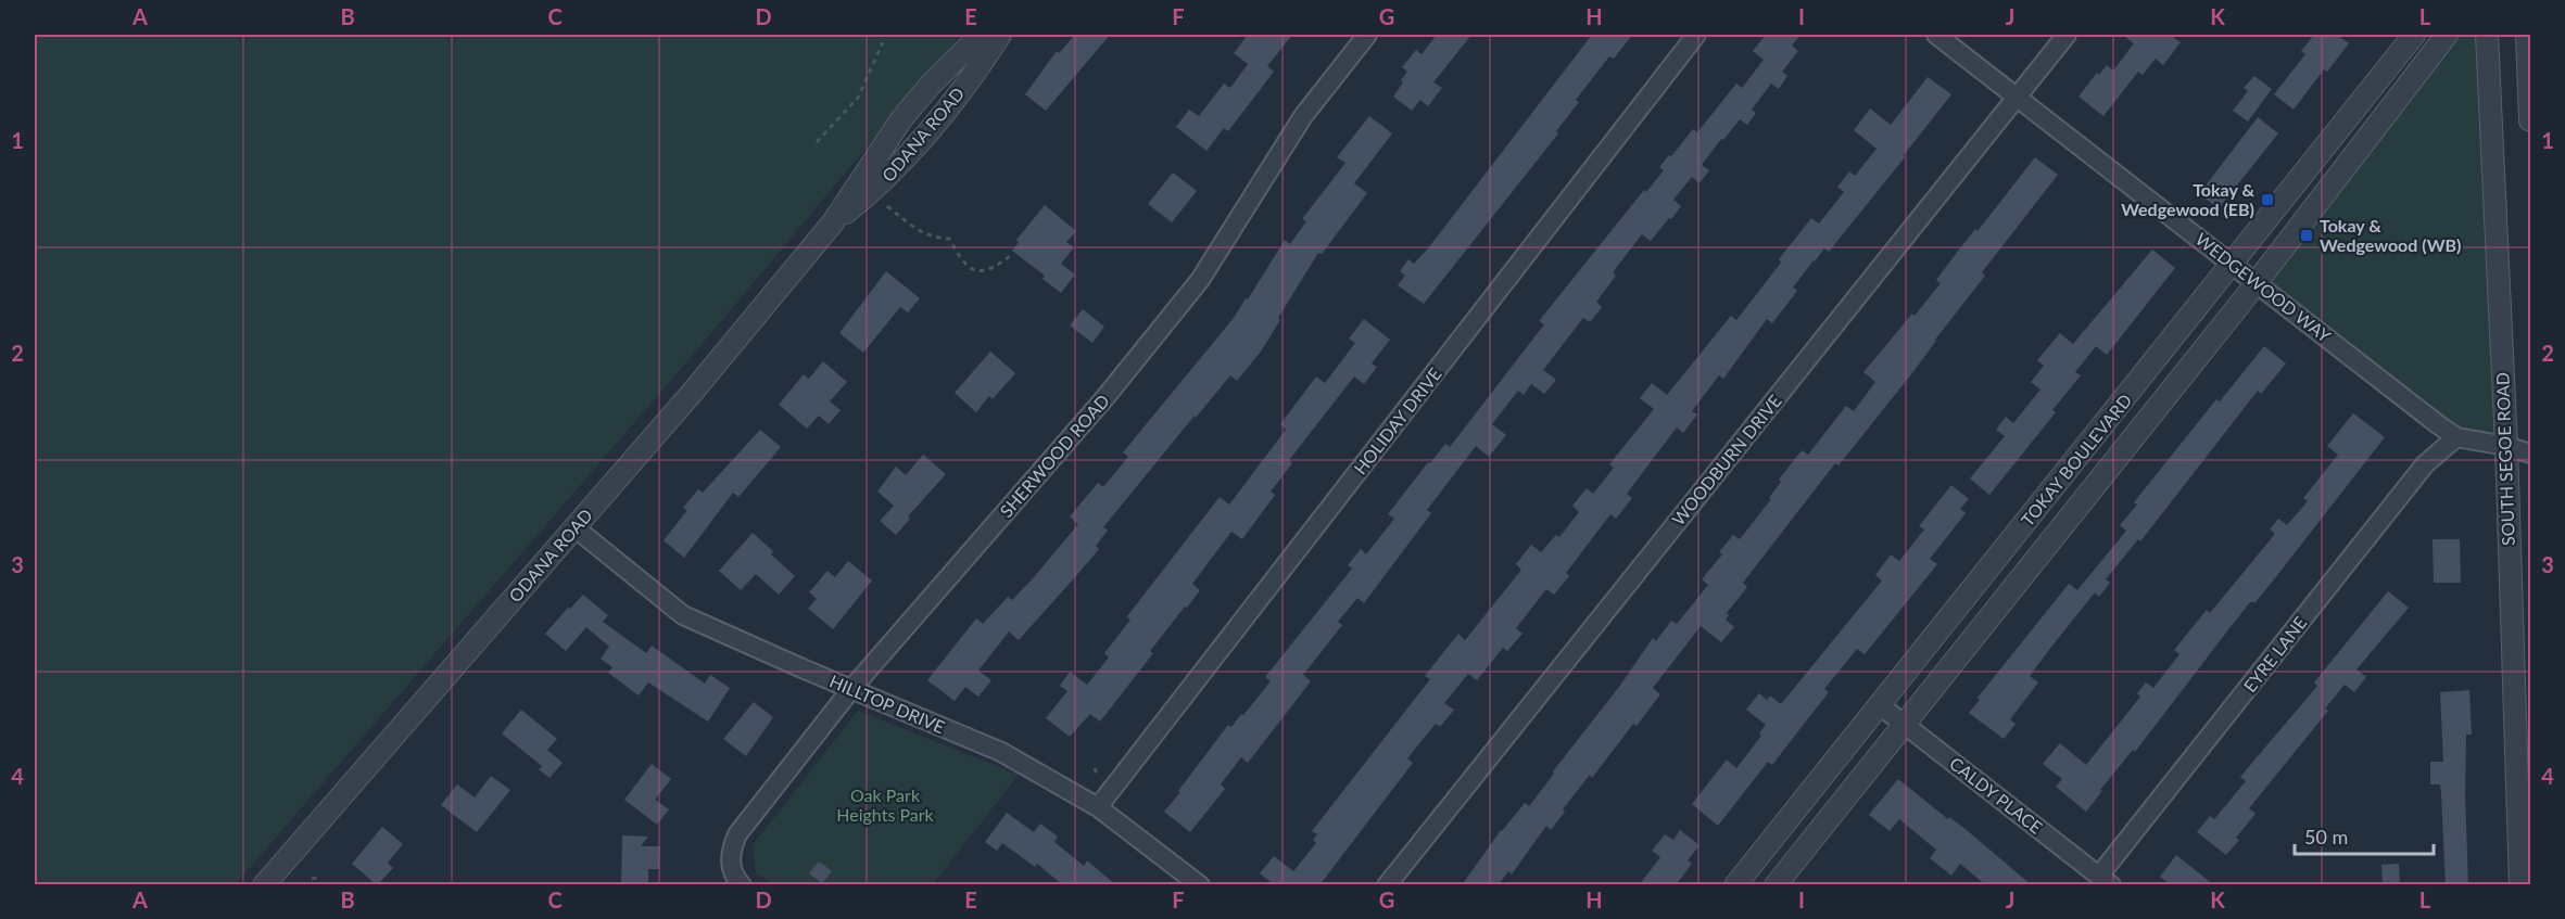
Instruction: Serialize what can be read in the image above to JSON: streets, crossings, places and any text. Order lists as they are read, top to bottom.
{
  "streets": {
    "street": [
      "ODANA ROAD",
      "WEDGEWOOD WAY",
      "HOLIDAY DRIVE",
      "SHERWOOD ROAD",
      "SOUTH SEGOE ROAD",
      "WOODBURN DRIVE",
      "TOKAY BOULEVARD",
      "EYRE LANE",
      "HILLTOP DRIVE",
      "CALDY PLACE"
    ]
  },
  "crossings": [
    ["ODANA ROAD", "HILLTOP DRIVE"],
    ["WEDGEWOOD WAY", "SOUTH SEGOE ROAD"],
    ["WEDGEWOOD WAY", "WOODBURN DRIVE"],
    ["WEDGEWOOD WAY", "TOKAY BOULEVARD"],
    ["WEDGEWOOD WAY", "EYRE LANE"],
    ["HOLIDAY DRIVE", "HILLTOP DRIVE"],
    ["SHERWOOD ROAD", "HILLTOP DRIVE"],
    ["TOKAY BOULEVARD", "CALDY PLACE"],
    ["EYRE LANE", "CALDY PLACE"]
  ],
  "parks": ["Oak Park Heights Park"],
  "places": {
    "transit": ["Tokay & Wedgewood (EB)", "Tokay & Wedgewood (WB)"]
  },
  "scale_bar": "50 m",
  "grid": {
    "columns": [
      "A",
      "B",
      "C",
      "D",
      "E",
      "F",
      "G",
      "H",
      "I",
      "J",
      "K",
      "L"
    ],
    "rows": [
      "1",
      "2",
      "3",
      "4"
    ]
  }
}
